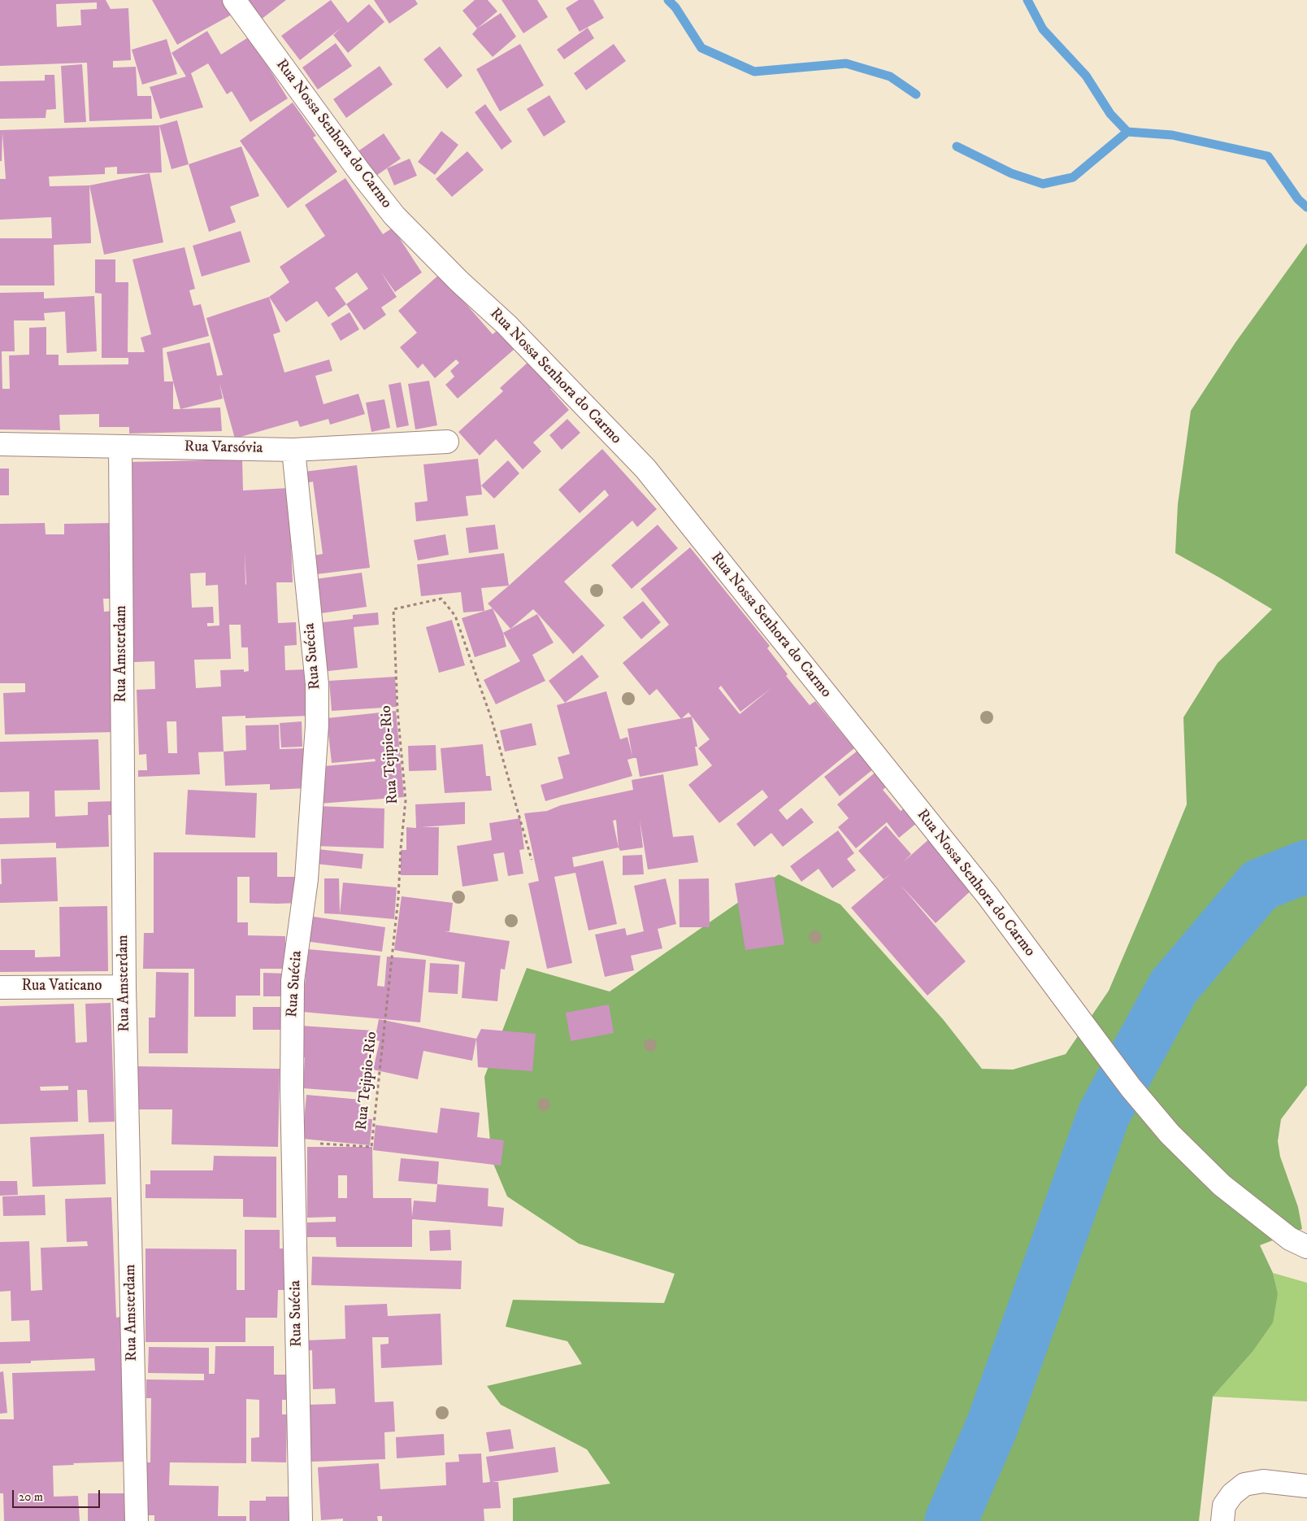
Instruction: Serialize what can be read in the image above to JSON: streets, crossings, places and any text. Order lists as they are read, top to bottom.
{
  "streets": {
    "street": [
      "Rua Nossa Senhora do Carmo",
      "Rua Varsóvia",
      "Rua Amsterdam",
      "Rua Suécia",
      "Rua Vaticano"
    ],
    "path": ["Rua Tejipio-Rio"]
  },
  "crossings": [
    ["Rua Varsóvia", "Rua Amsterdam"],
    ["Rua Varsóvia", "Rua Suécia"],
    ["Rua Amsterdam", "Rua Vaticano"],
    ["Rua Suécia", "Rua Tejipio-Rio"]
  ],
  "scale_bar": "20 m"
}
